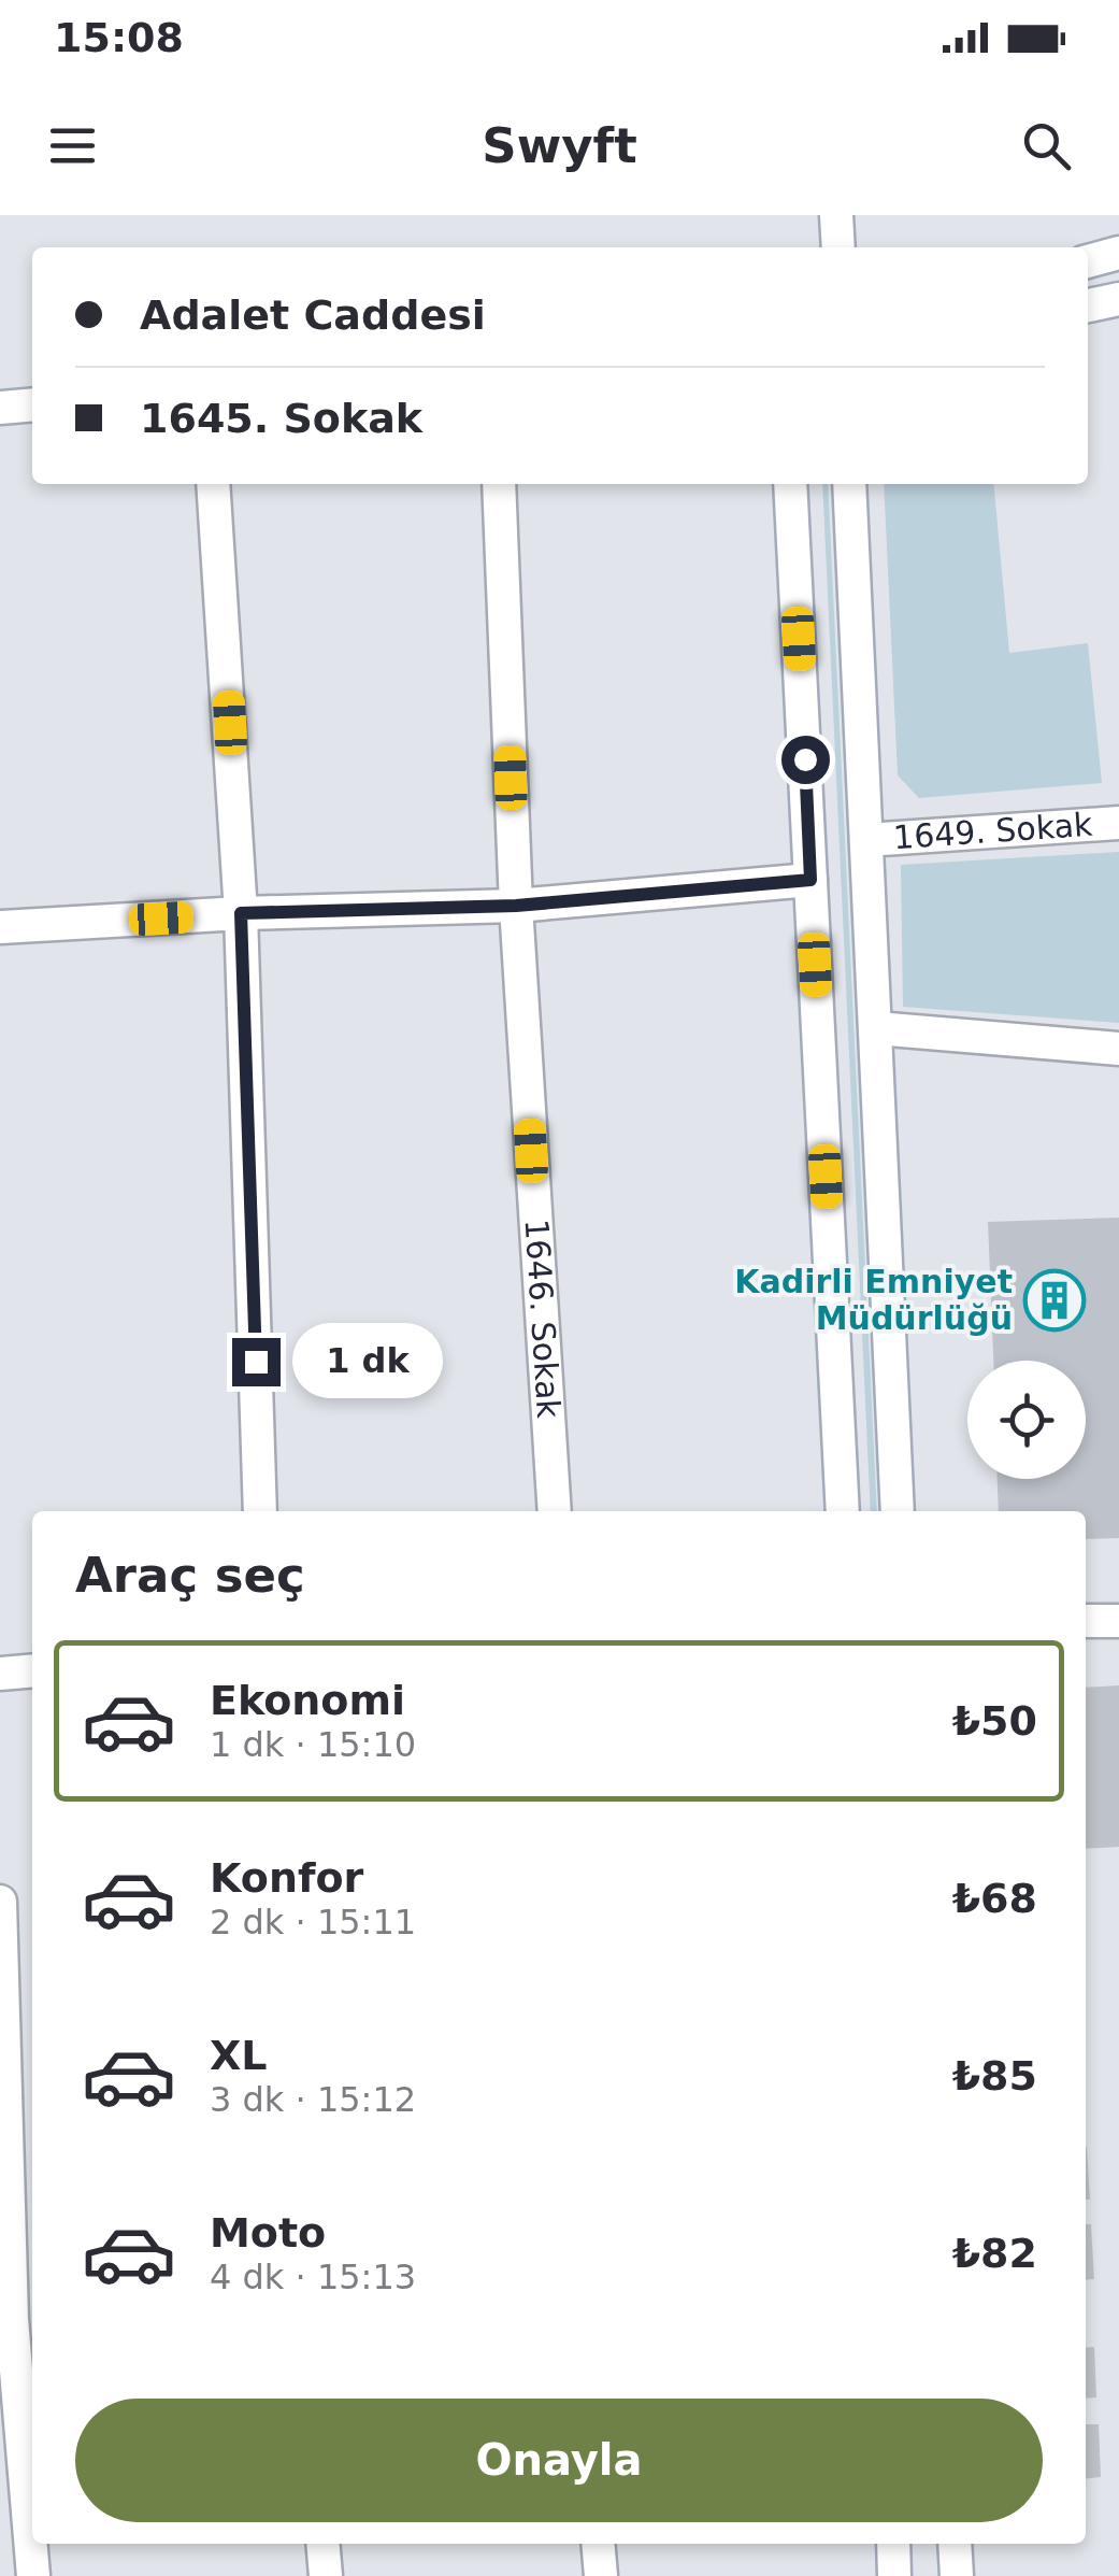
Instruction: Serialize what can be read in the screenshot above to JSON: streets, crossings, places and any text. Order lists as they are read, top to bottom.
{
  "streets": {
    "street": ["1649. Sokak", "1646. Sokak"]
  },
  "places": {
    "building": ["Kadirli Emniyet Müdürlüğü"]
  },
  "page": {
    "status": "15:08",
    "header": "Swyft",
    "banner": ["Adalet Caddesi", "1645. Sokak"],
    "bubble": "1 dk",
    "heading": "Araç seç",
    "list": [
      {
        "name": "Ekonomi",
        "note": "1 dk · 15:10",
        "value": "₺50"
      },
      {
        "name": "Konfor",
        "note": "2 dk · 15:11",
        "value": "₺68"
      },
      {
        "name": "XL",
        "note": "3 dk · 15:12",
        "value": "₺85"
      },
      {
        "name": "Moto",
        "note": "4 dk · 15:13",
        "value": "₺82"
      }
    ],
    "buttons": "Onayla"
  }
}
